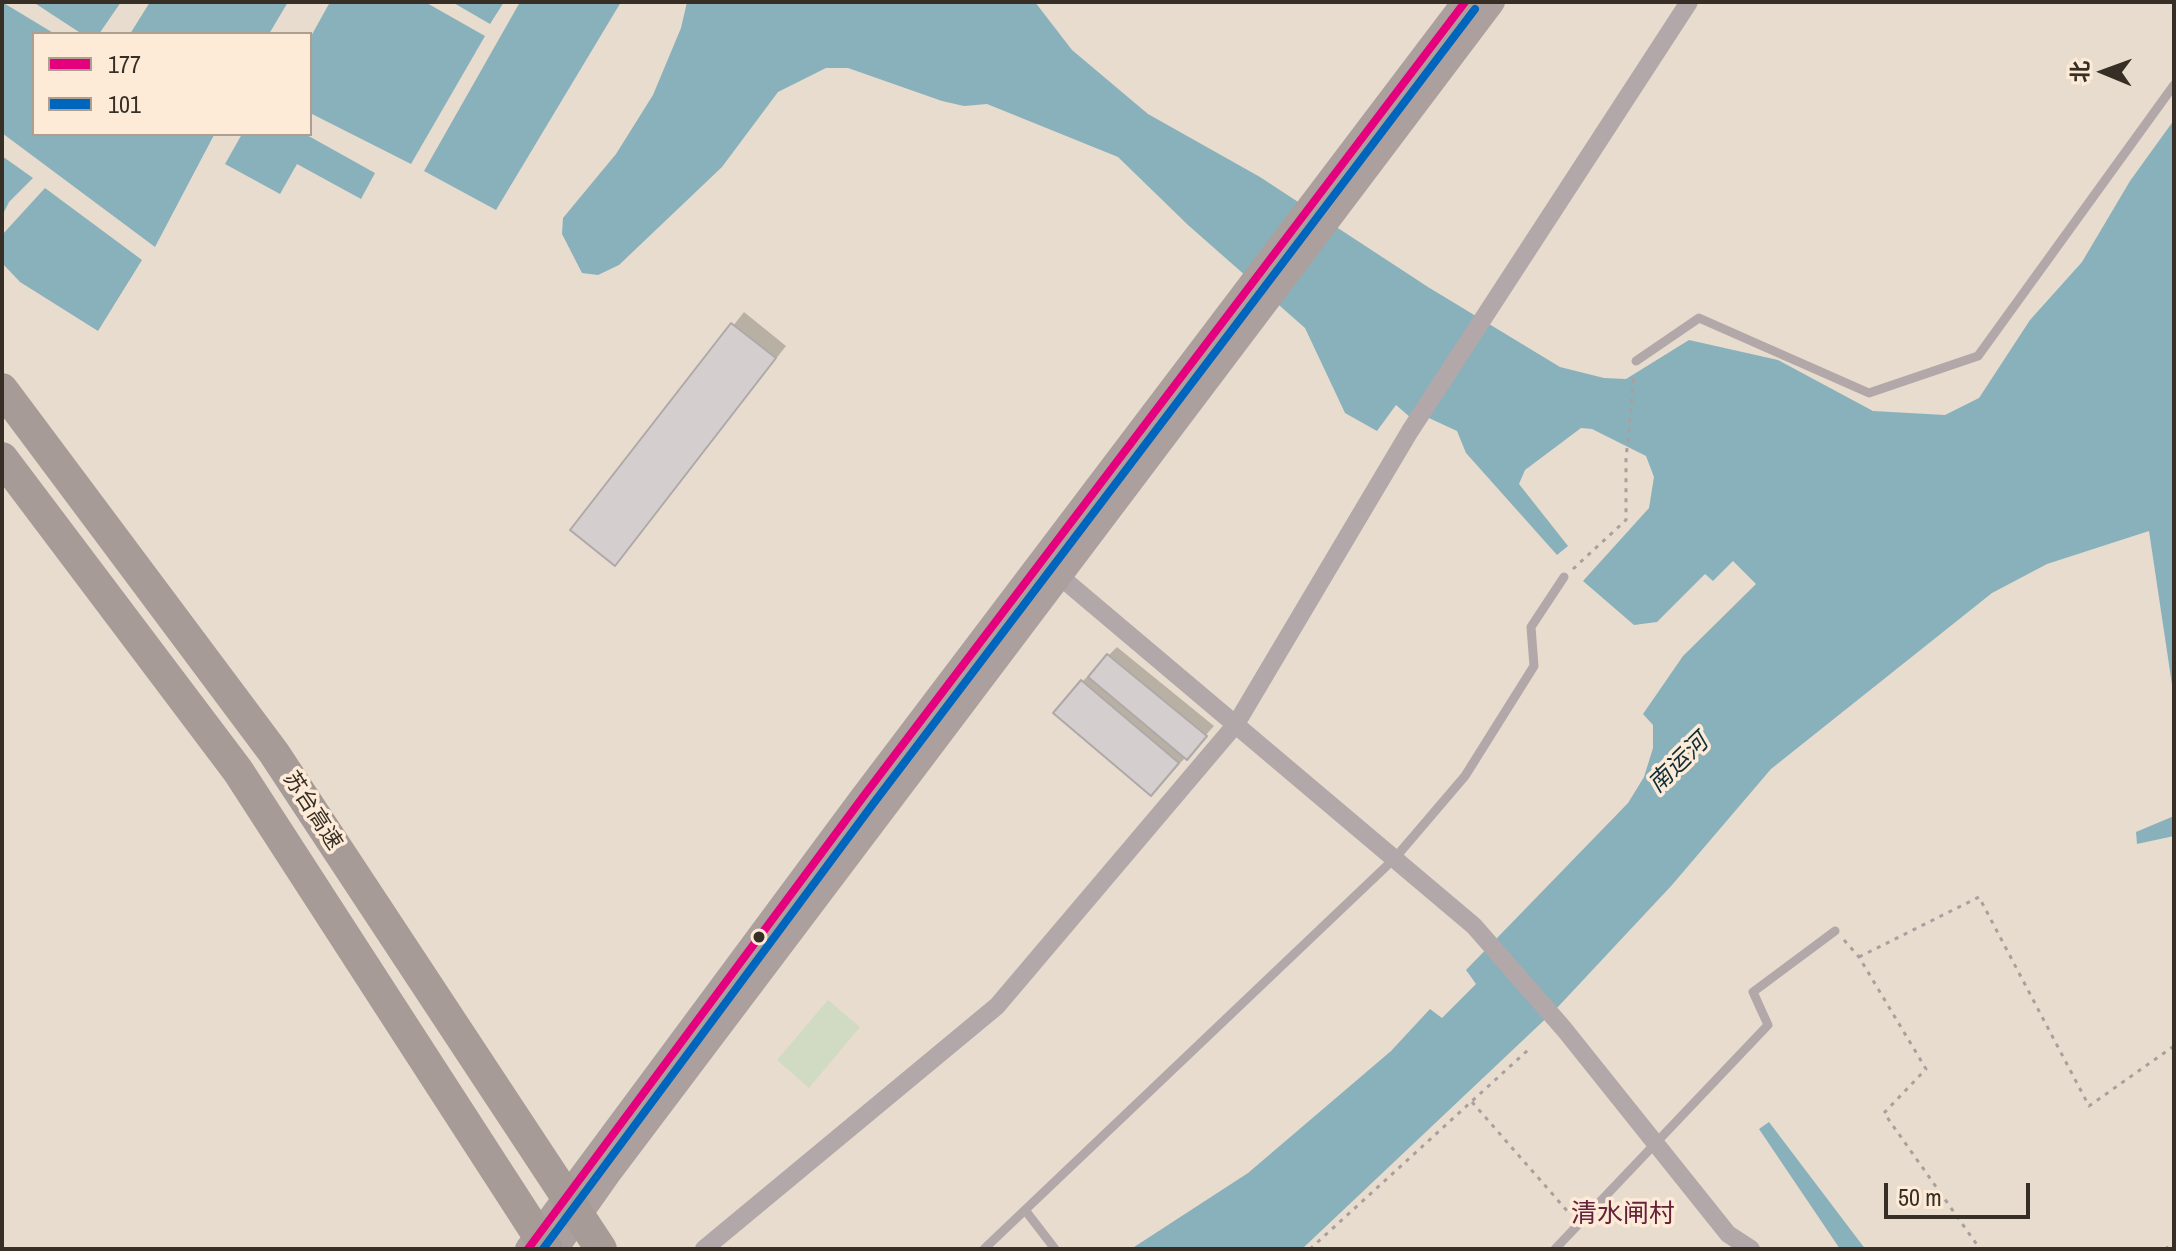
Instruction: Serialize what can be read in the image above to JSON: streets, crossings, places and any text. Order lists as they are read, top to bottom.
{
  "streets": {
    "highway": ["苏台高速"]
  },
  "districts": ["清水闸村"],
  "water": ["南运河"],
  "lines": ["transit line 177", "transit line 101"],
  "legend": ["177", "101"],
  "scale_bar": "50 m",
  "north": "left"
}
